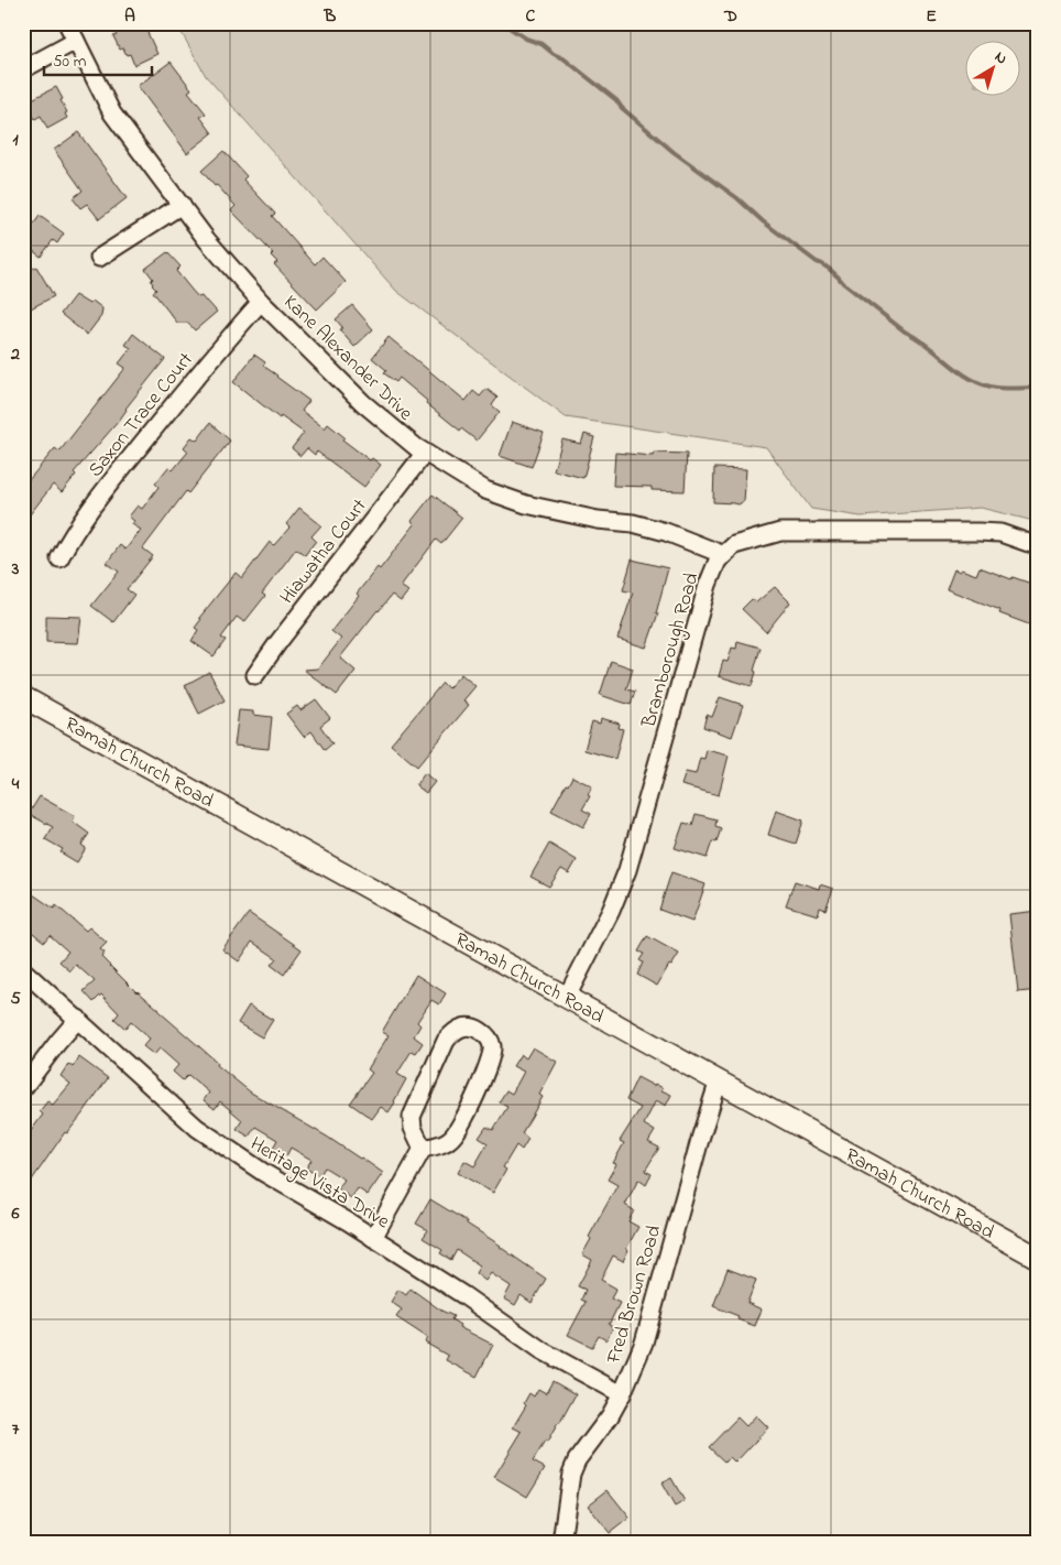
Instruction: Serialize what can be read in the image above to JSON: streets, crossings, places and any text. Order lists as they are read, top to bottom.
{
  "streets": {
    "main road": ["Ramah Church Road"],
    "street": [
      "Kane Alexander Drive",
      "Saxon Trace Court",
      "Hiawatha Court",
      "Bramborough Road",
      "Heritage Vista Drive",
      "Fred Brown Road"
    ]
  },
  "crossings": [
    ["Kane Alexander Drive", "Saxon Trace Court"],
    ["Kane Alexander Drive", "Hiawatha Court"],
    ["Kane Alexander Drive", "Bramborough Road"],
    ["Bramborough Road", "Ramah Church Road"],
    ["Ramah Church Road", "Fred Brown Road"],
    ["Heritage Vista Drive", "Fred Brown Road"]
  ],
  "scale_bar": "50 m",
  "north": "top right",
  "grid": {
    "columns": [
      "A",
      "B",
      "C",
      "D",
      "E"
    ],
    "rows": [
      "1",
      "2",
      "3",
      "4",
      "5",
      "6",
      "7"
    ]
  }
}
